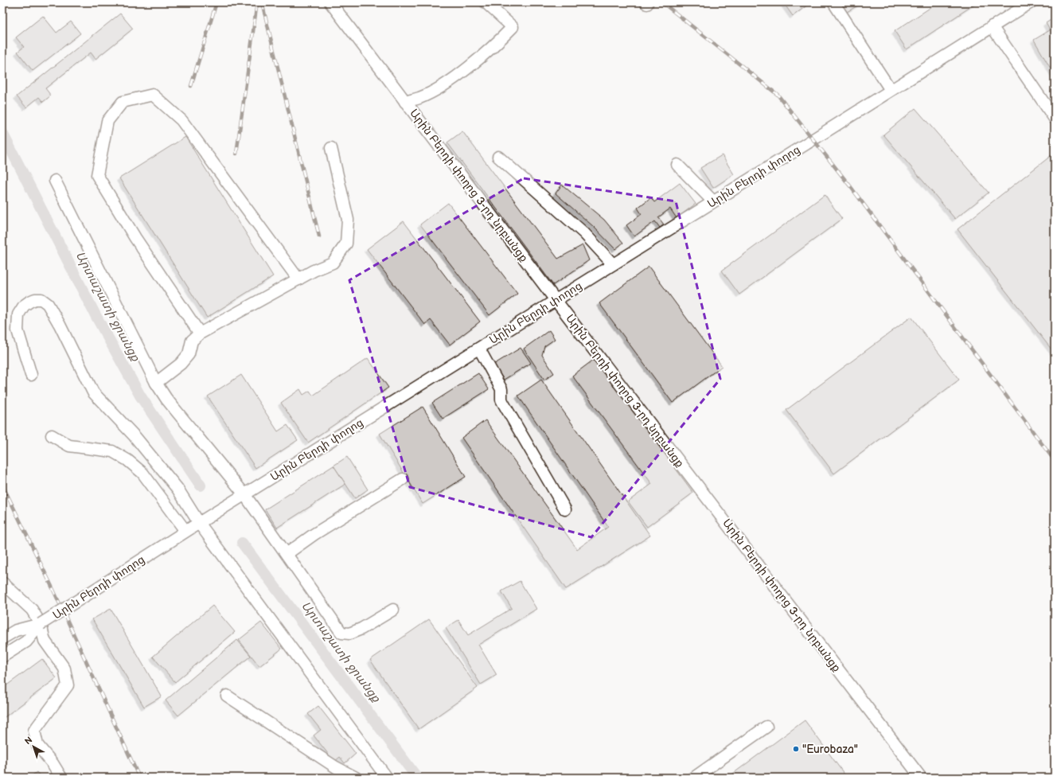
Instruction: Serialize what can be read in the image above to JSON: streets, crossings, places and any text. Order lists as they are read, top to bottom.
{
  "streets": {
    "street": ["Արին Բերդի փողոց", "Արին Բերդի փողոց 3-րդ նրբանցք"]
  },
  "crossings": [
    ["Արին Բերդի փողոց", "Արին Բերդի փողոց 3-րդ նրբանցք"]
  ],
  "water": ["Արտաշատի ջրանցք"],
  "places": ["\"Eurobaza\""],
  "north": "top left"
}
